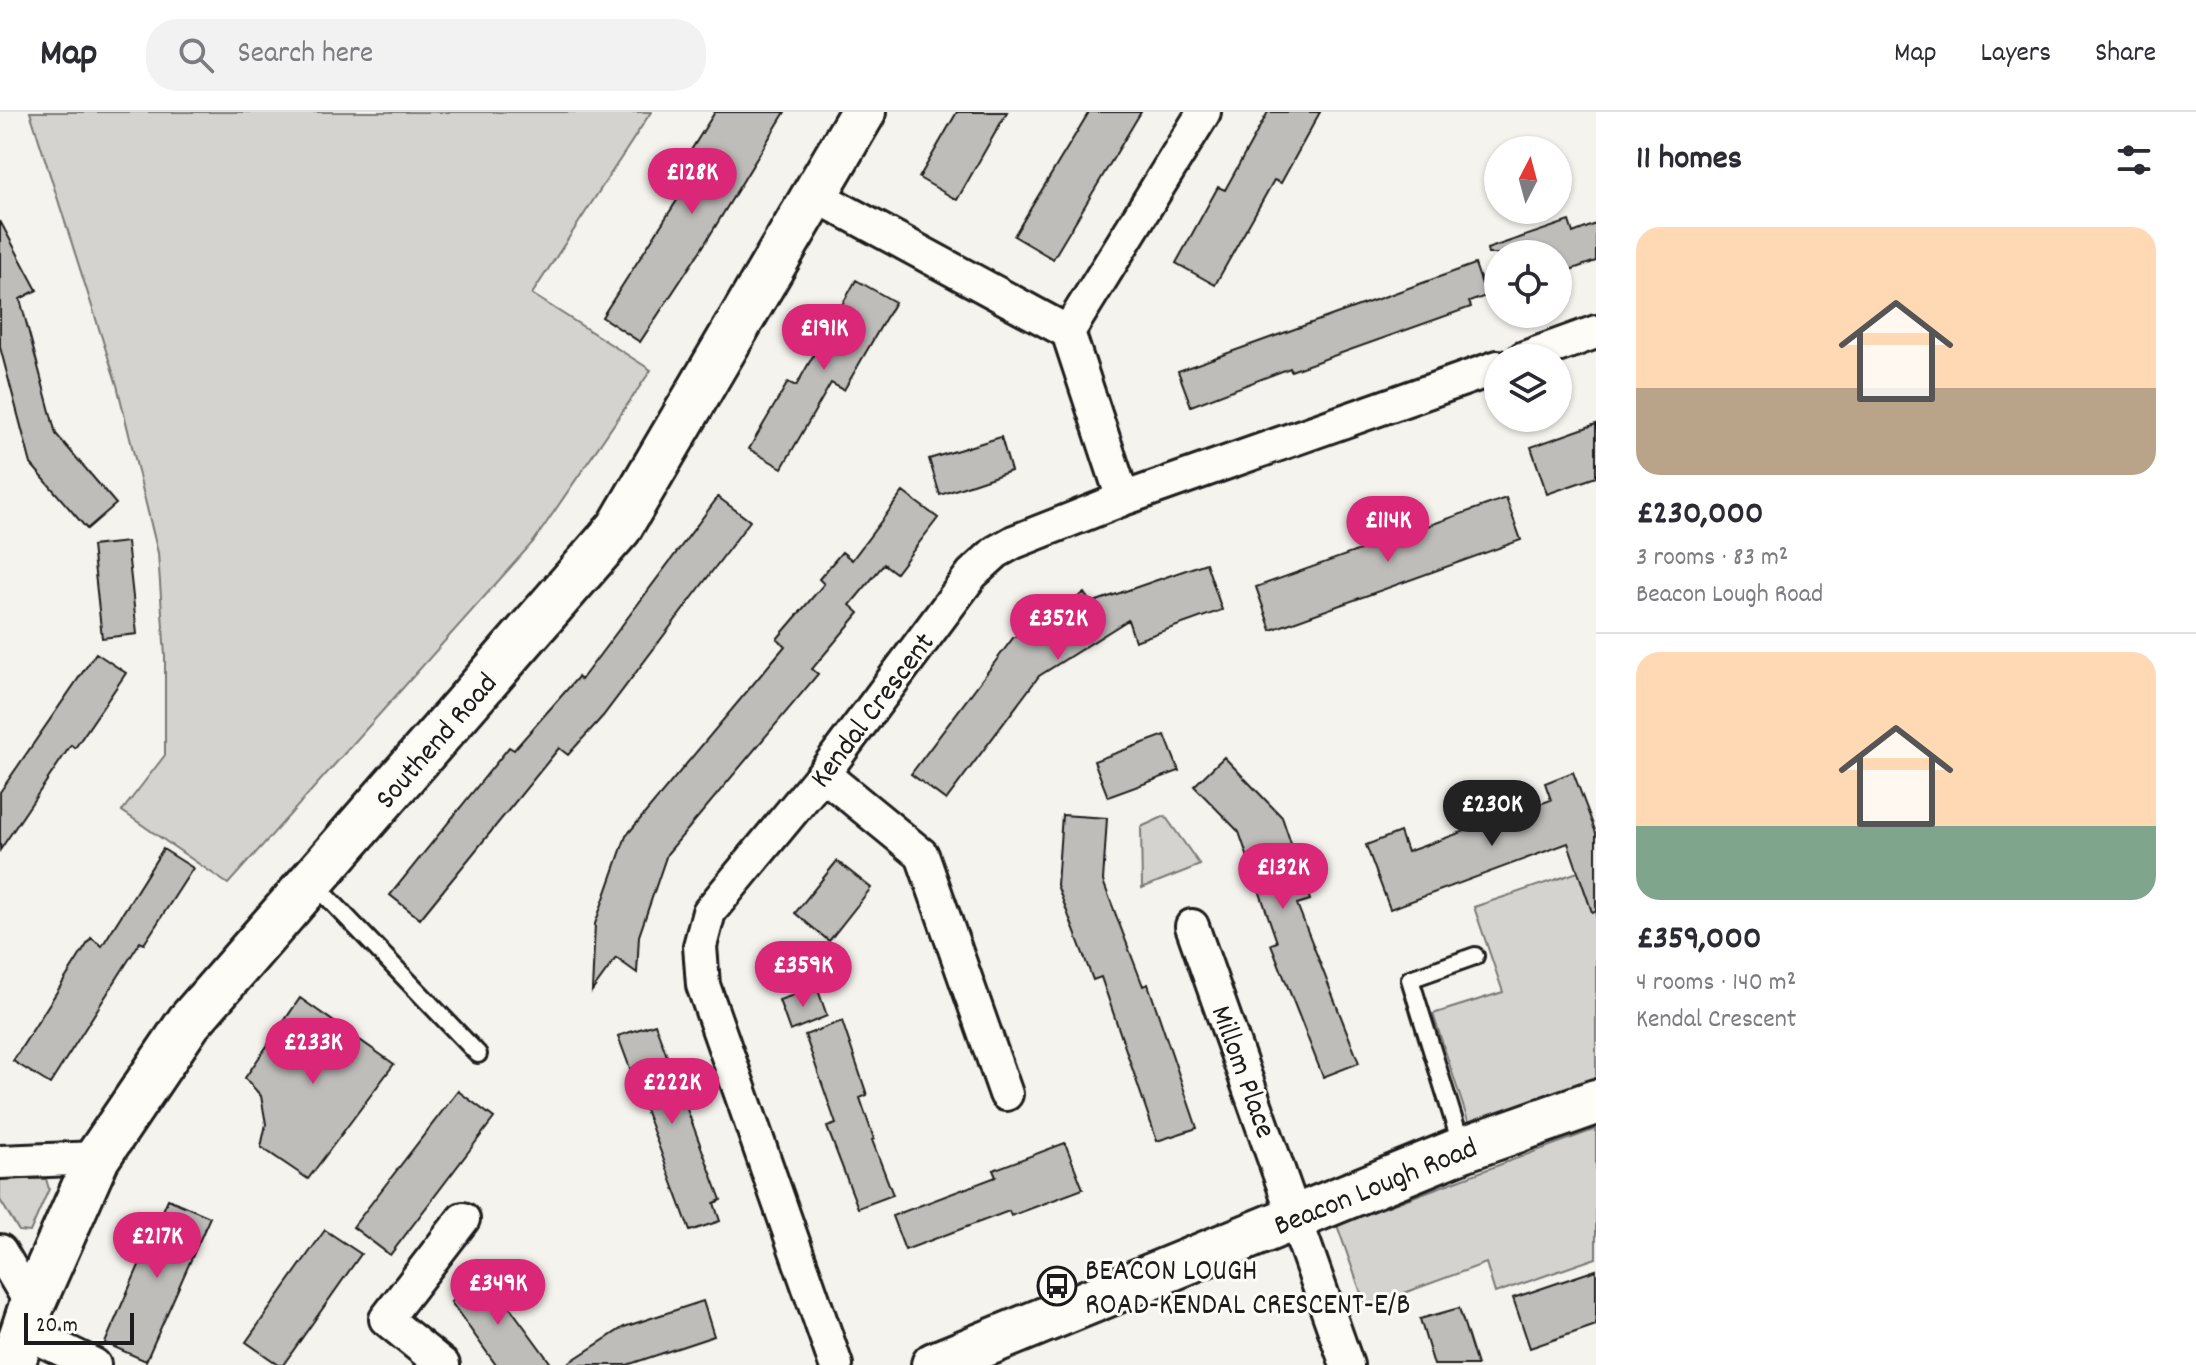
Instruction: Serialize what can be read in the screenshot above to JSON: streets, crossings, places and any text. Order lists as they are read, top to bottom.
{
  "streets": {
    "street": [
      "Kendal Crescent",
      "Southend Road",
      "Millom Place",
      "Beacon Lough Road"
    ]
  },
  "crossings": [
    ["Millom Place", "Beacon Lough Road"]
  ],
  "places": {
    "bus stop": ["BEACON LOUGH ROAD-KENDAL CRESCENT-E/B"]
  },
  "scale_bar": "20 m",
  "north": "top",
  "page": {
    "header": "Map",
    "search": "Search here",
    "nav": ["Map", "Layers", "Share"],
    "heading": "11 homes",
    "price": [
      "£128K",
      "£191K",
      "£114K",
      "£352K",
      "£230K",
      "£132K",
      "£359K",
      "£233K",
      "£222K",
      "£217K",
      "£349K"
    ],
    "list": [
      {
        "name": "£230,000",
        "note": "3 rooms · 83 m² · Beacon Lough Road"
      },
      {
        "name": "£359,000",
        "note": "4 rooms · 140 m² · Kendal Crescent"
      }
    ],
    "scale": "20 m"
  }
}
